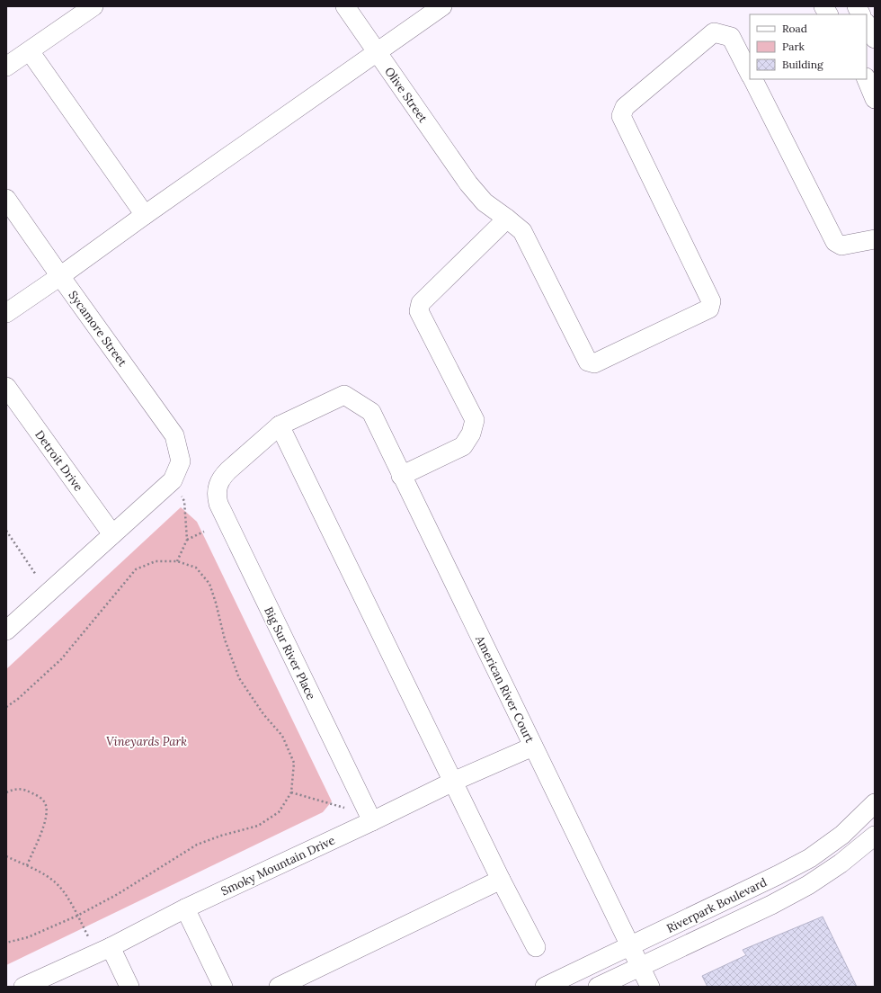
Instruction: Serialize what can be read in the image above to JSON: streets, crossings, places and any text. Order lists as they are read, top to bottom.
{
  "streets": {
    "street": [
      "Olive Street",
      "Sycamore Street",
      "Detroit Drive",
      "Big Sur River Place",
      "American River Court",
      "Smoky Mountain Drive",
      "Riverpark Boulevard"
    ]
  },
  "crossings": [
    ["Big Sur River Place", "American River Court"],
    ["Big Sur River Place", "Smoky Mountain Drive"],
    ["American River Court", "Smoky Mountain Drive"],
    ["American River Court", "Riverpark Boulevard"]
  ],
  "parks": ["Vineyards Park"],
  "legend": ["Road", "Park", "Building"]
}
